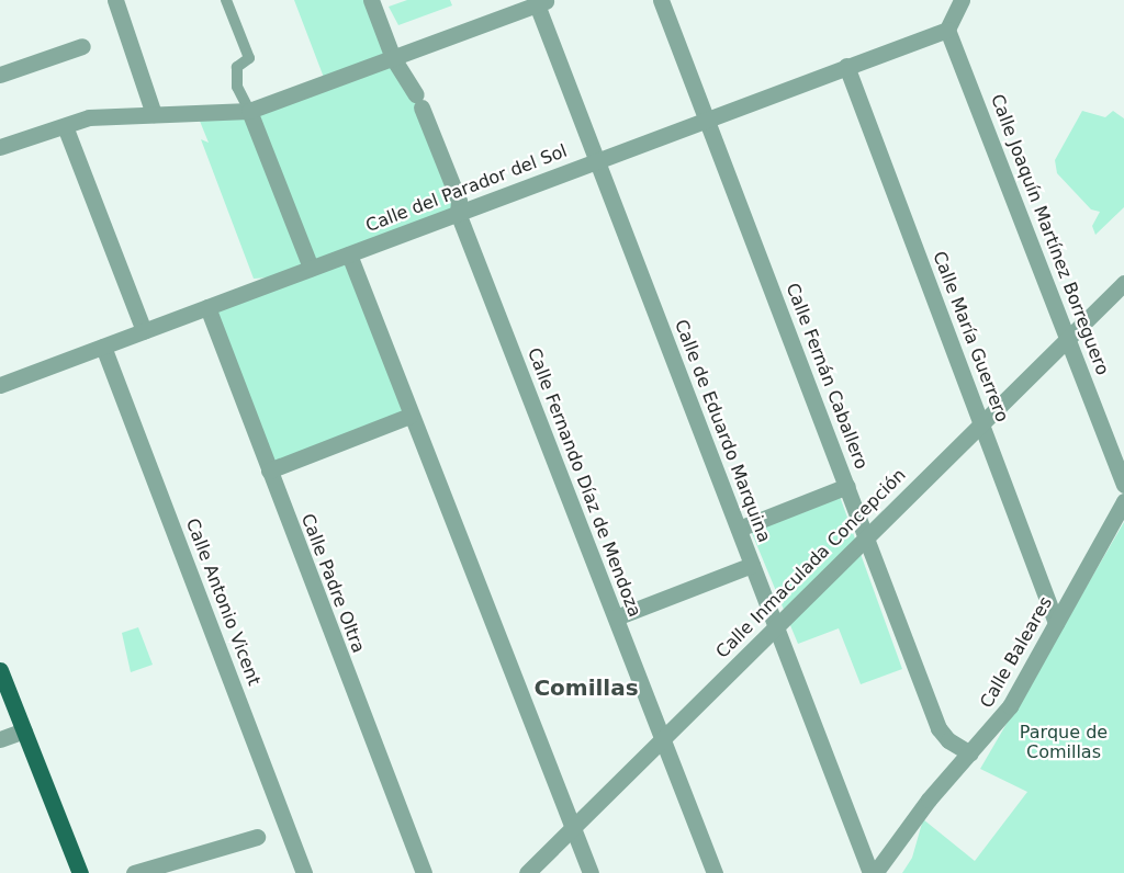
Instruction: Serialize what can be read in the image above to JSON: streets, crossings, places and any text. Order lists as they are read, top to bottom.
{
  "streets": {
    "street": [
      "Calle del Parador del Sol",
      "Calle Joaquín Martínez Borreguero",
      "Calle María Guerrero",
      "Calle Fernán Caballero",
      "Calle de Eduardo Marquina",
      "Calle Fernando Díaz de Mendoza",
      "Calle Inmaculada Concepción",
      "Calle Padre Oltra",
      "Calle Antonio Vicent",
      "Calle Baleares"
    ]
  },
  "crossings": [
    ["Calle del Parador del Sol", "Calle Joaquín Martínez Borreguero"],
    ["Calle del Parador del Sol", "Calle María Guerrero"],
    ["Calle del Parador del Sol", "Calle Fernán Caballero"],
    ["Calle del Parador del Sol", "Calle de Eduardo Marquina"],
    ["Calle del Parador del Sol", "Calle Fernando Díaz de Mendoza"],
    ["Calle del Parador del Sol", "Calle Padre Oltra"],
    ["Calle del Parador del Sol", "Calle Antonio Vicent"],
    ["Calle Joaquín Martínez Borreguero", "Calle Inmaculada Concepción"],
    ["Calle María Guerrero", "Calle Inmaculada Concepción"],
    ["Calle María Guerrero", "Calle Baleares"],
    ["Calle Fernán Caballero", "Calle Inmaculada Concepción"],
    ["Calle Fernán Caballero", "Calle Baleares"],
    ["Calle de Eduardo Marquina", "Calle Inmaculada Concepción"],
    ["Calle de Eduardo Marquina", "Calle Baleares"],
    ["Calle Fernando Díaz de Mendoza", "Calle Inmaculada Concepción"]
  ],
  "districts": ["Comillas"],
  "parks": ["Parque de Comillas"]
}
